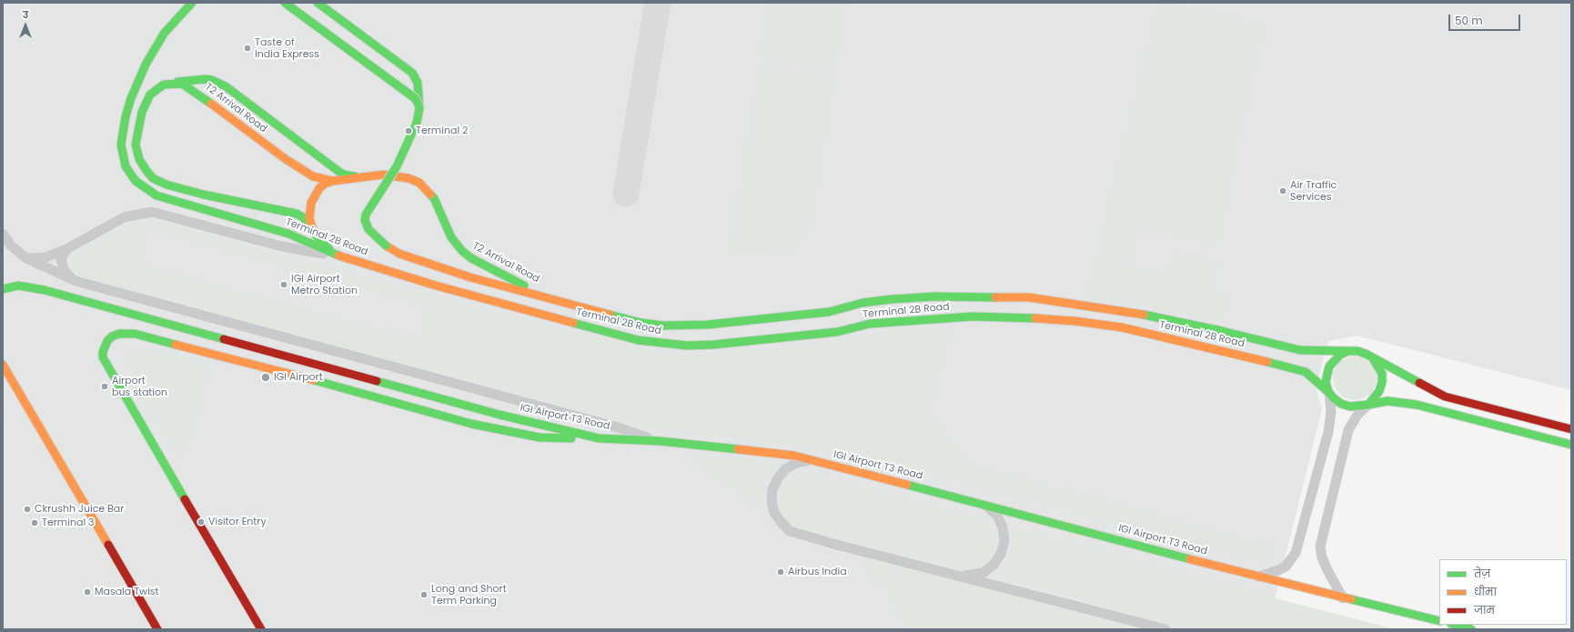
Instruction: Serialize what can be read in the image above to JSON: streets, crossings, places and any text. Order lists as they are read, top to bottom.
{
  "streets": {
    "main road": ["T2 Arrival Road", "Terminal 2B Road", "IGI Airport T3 Road"]
  },
  "crossings": [
    ["T2 Arrival Road", "Terminal 2B Road"]
  ],
  "places": [
    "Taste of India Express",
    "Terminal 2",
    "Air Traffic Services",
    "IGI Airport Metro Station",
    "IGI Airport",
    "Airport bus station",
    "Ckrushh Juice Bar",
    "Visitor Entry",
    "Terminal 3",
    "Airbus India",
    "Masala Twist",
    "Long and Short Term Parking"
  ],
  "legend": ["तेज़", "धीमा", "जाम"],
  "scale_bar": "50 m",
  "north": "top"
}
